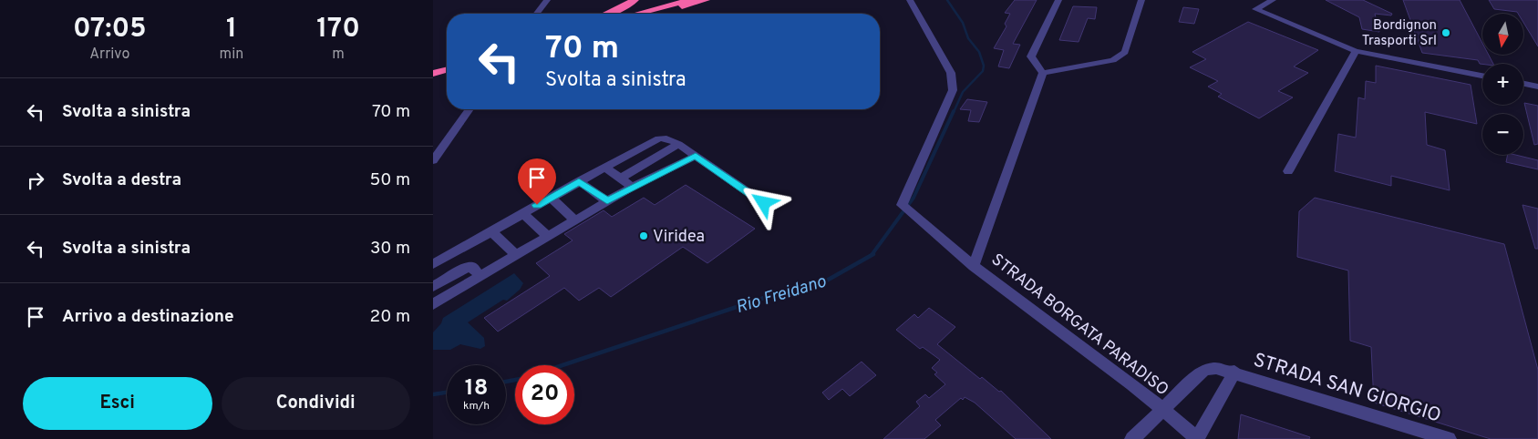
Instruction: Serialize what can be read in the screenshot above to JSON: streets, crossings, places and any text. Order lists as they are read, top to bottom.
{
  "streets": {
    "street": ["STRADA BORGATA PARADISO", "STRADA SAN GIORGIO"]
  },
  "crossings": [
    ["STRADA BORGATA PARADISO", "STRADA SAN GIORGIO"]
  ],
  "water": ["Rio Freidano"],
  "places": ["Bordignon Trasporti Srl", "Viridea"],
  "north": "bottom",
  "page": {
    "eta": [
      "07:05",
      "Arrivo",
      "1",
      "min",
      "170",
      "m"
    ],
    "map_buttons": ["+", "−"],
    "turn": ["70 m", "Svolta a sinistra"],
    "list": [
      {
        "name": "Svolta a sinistra",
        "value": "70 m"
      },
      {
        "name": "Svolta a destra",
        "value": "50 m"
      },
      {
        "name": "Svolta a sinistra",
        "value": "30 m"
      },
      {
        "name": "Arrivo a destinazione",
        "value": "20 m"
      }
    ],
    "speed": "18 km/h",
    "limit": "20",
    "buttons": ["Esci", "Condividi"]
  }
}
